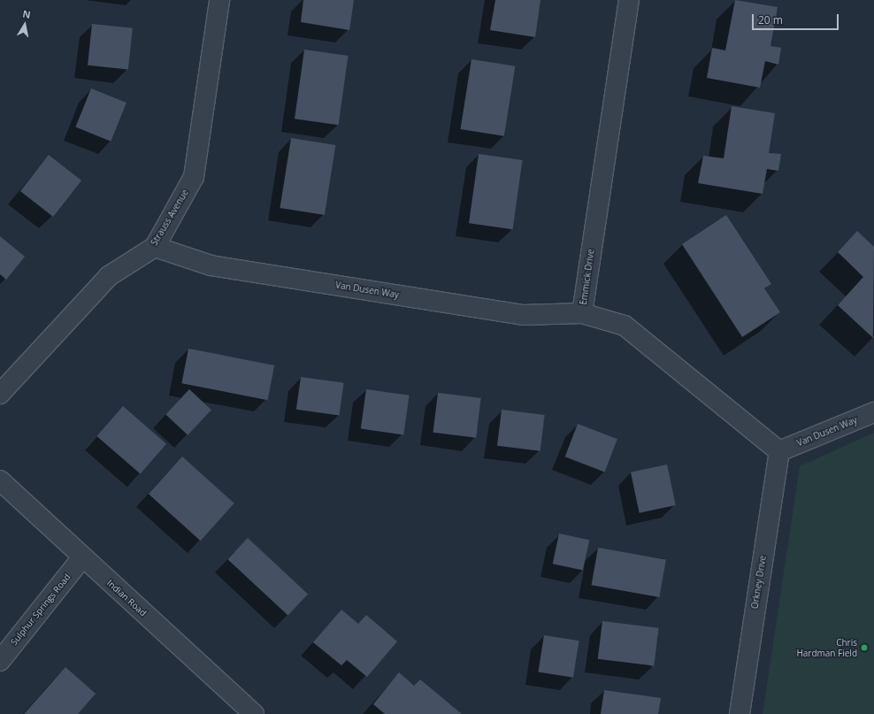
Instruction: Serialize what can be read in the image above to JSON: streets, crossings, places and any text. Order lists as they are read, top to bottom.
{
  "streets": {
    "street": [
      "Strauss Avenue",
      "Emmick Drive",
      "Van Dusen Way",
      "Orkney Drive",
      "Indian Road",
      "Sulphur Springs Road"
    ]
  },
  "crossings": [
    ["Strauss Avenue", "Van Dusen Way"],
    ["Emmick Drive", "Van Dusen Way"],
    ["Emmick Drive", "Orkney Drive"],
    ["Van Dusen Way", "Orkney Drive"],
    ["Indian Road", "Sulphur Springs Road"]
  ],
  "places": ["Chris Hardman Field"],
  "scale_bar": "20 m",
  "north": "top"
}
